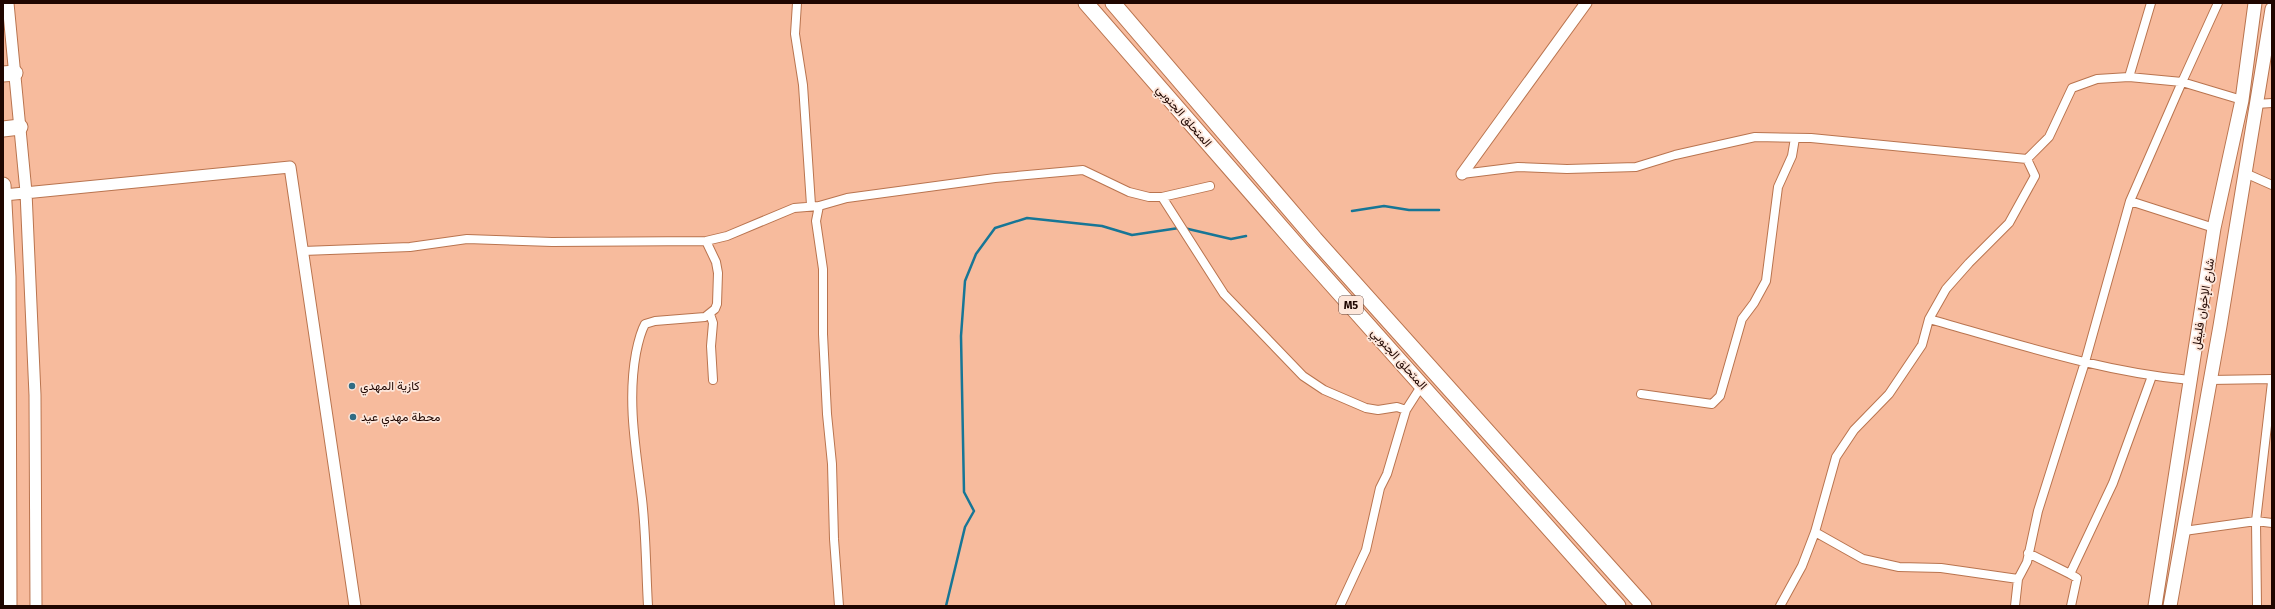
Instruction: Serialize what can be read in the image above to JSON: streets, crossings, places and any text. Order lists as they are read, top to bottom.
{
  "streets": {
    "highway": ["المتحلق الجنوبي", "M5"],
    "main road": ["شارع الإخوان فليفل"]
  },
  "places": ["كازية المهدي", "محطة مهدي عيد"]
}
